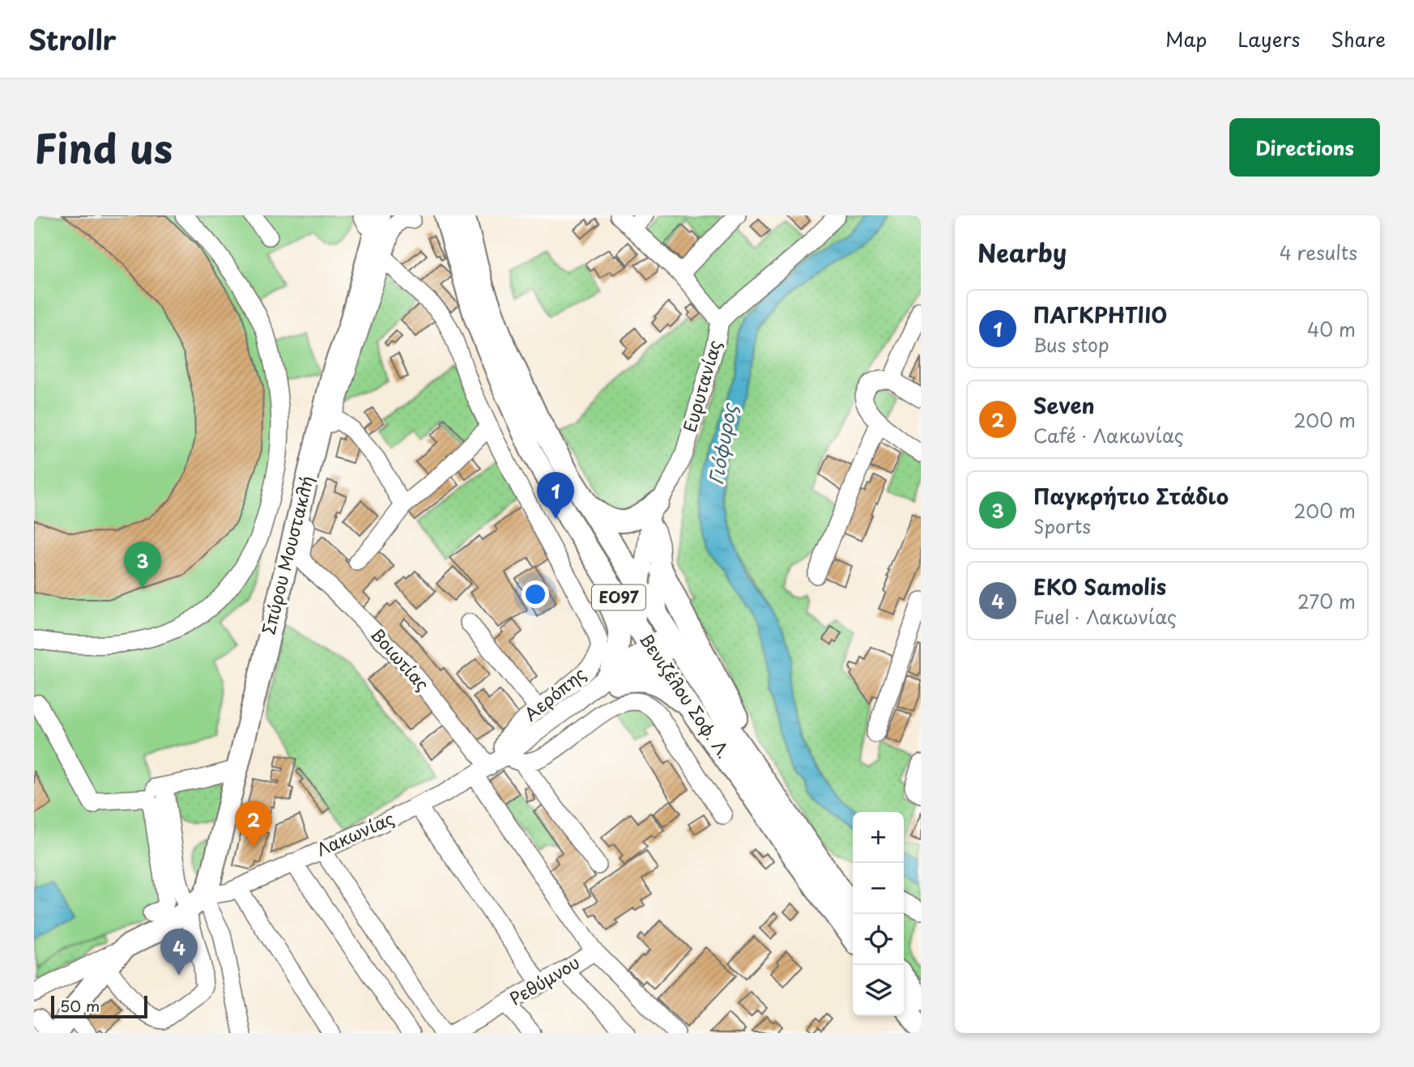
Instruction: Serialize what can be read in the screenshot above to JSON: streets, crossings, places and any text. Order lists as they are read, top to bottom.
{
  "streets": {
    "main road": ["Σπύρου Μουστακλή", "ΕΟ97", "Βενιζέλου Σοφ. Λ."],
    "street": [
      "Ευρυτανίας",
      "Βοιωτίας",
      "Αερόπης",
      "Λακωνίας",
      "Ρεθύμνου"
    ]
  },
  "crossings": [
    ["Σπύρου Μουστακλή", "Βοιωτίας"],
    ["Σπύρου Μουστακλή", "Αερόπης"],
    ["Σπύρου Μουστακλή", "Λακωνίας"],
    ["Βοιωτίας", "Λακωνίας"],
    ["Βοιωτίας", "Ρεθύμνου"],
    ["Αερόπης", "Λακωνίας"],
    ["Βενιζέλου Σοφ. Λ.", "Λακωνίας"]
  ],
  "water": ["Γιόφυρος"],
  "scale_bar": "50 m",
  "page": {
    "header": "Strollr",
    "nav": ["Map", "Layers", "Share"],
    "title": "Find us",
    "buttons": "Directions",
    "heading": ["Nearby", "4 results"],
    "list": [
      {
        "mark": "1",
        "name": "ΠΑΓΚΡΗΤΙΙΟ",
        "note": "Bus stop",
        "value": "40 m"
      },
      {
        "mark": "2",
        "name": "Seven",
        "note": "Café · Λακωνίας",
        "value": "200 m"
      },
      {
        "mark": "3",
        "name": "Παγκρήτιο Στάδιο",
        "note": "Sports",
        "value": "200 m"
      },
      {
        "mark": "4",
        "name": "EKO Samolis",
        "note": "Fuel · Λακωνίας",
        "value": "270 m"
      }
    ],
    "pins": [
      "1",
      "3",
      "2",
      "4"
    ],
    "map_buttons": ["+", "−"],
    "scale": "50 m"
  }
}
